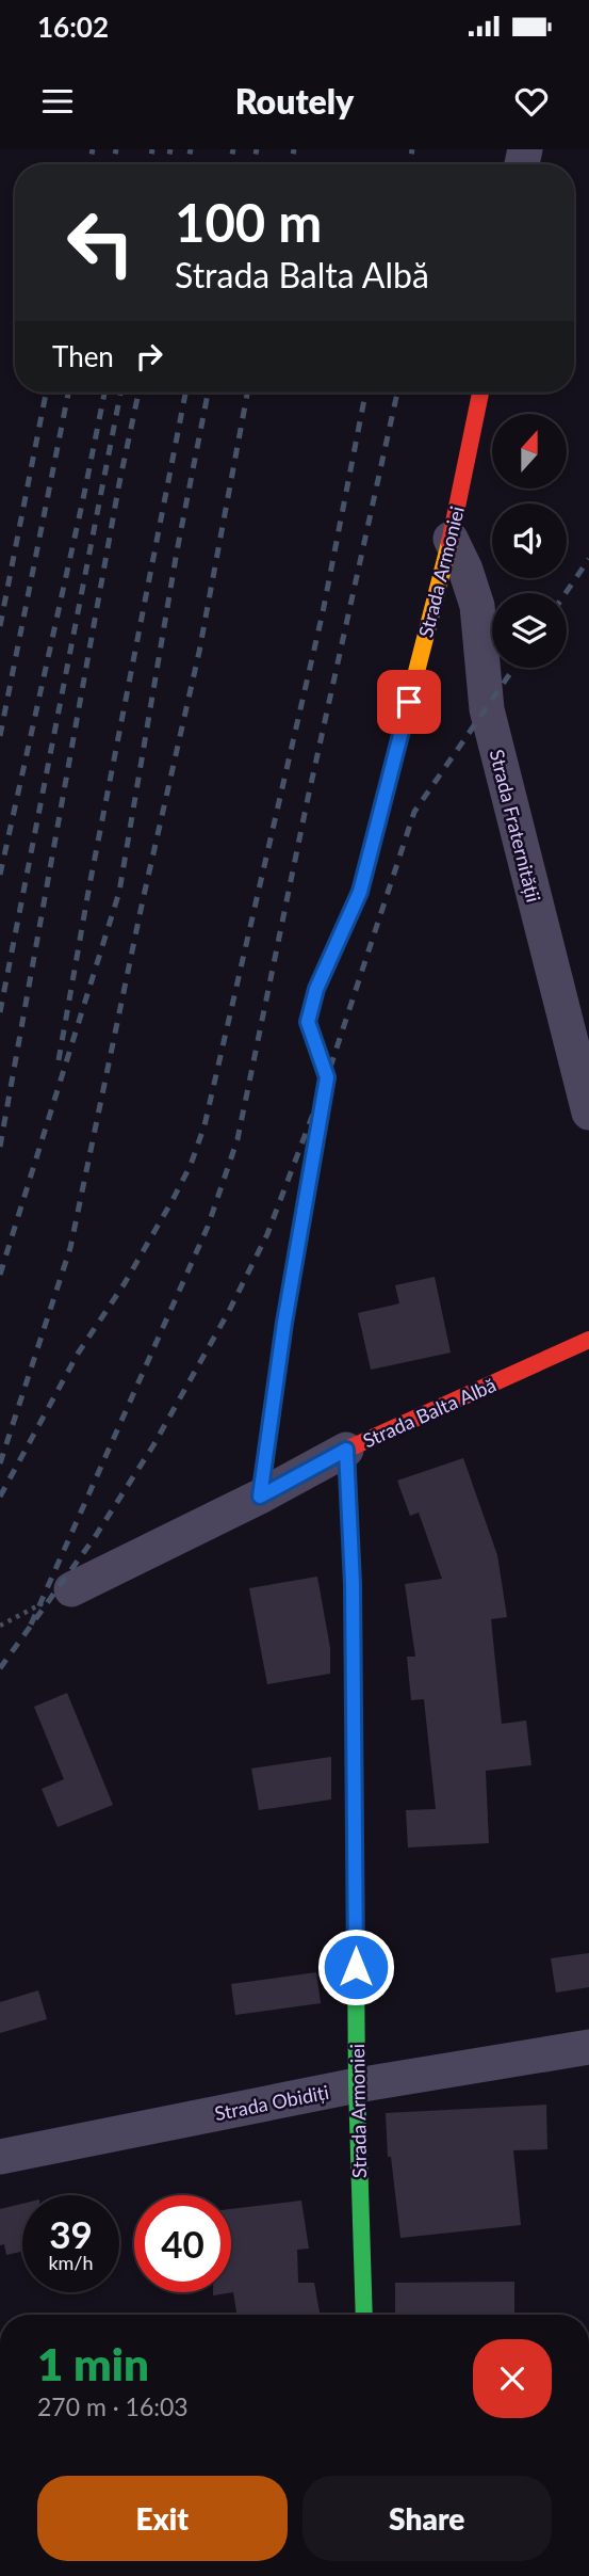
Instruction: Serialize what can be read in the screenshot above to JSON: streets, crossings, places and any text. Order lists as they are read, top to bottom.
{
  "streets": {
    "street": [
      "Strada Armoniei",
      "Strada Fraternității",
      "Strada Balta Albă",
      "Strada Obidiți"
    ]
  },
  "crossings": [
    ["Strada Armoniei", "Strada Fraternității"],
    ["Strada Armoniei", "Strada Balta Albă"],
    ["Strada Armoniei", "Strada Obidiți"]
  ],
  "north": "top",
  "page": {
    "status": "16:02",
    "header": "Routely",
    "turn": ["100 m", "Strada Balta Albă"],
    "then": "Then",
    "speed": "39 km/h",
    "limit": "40",
    "heading": ["1 min", "270 m · 16:03"],
    "buttons": ["Exit", "Share"]
  }
}
